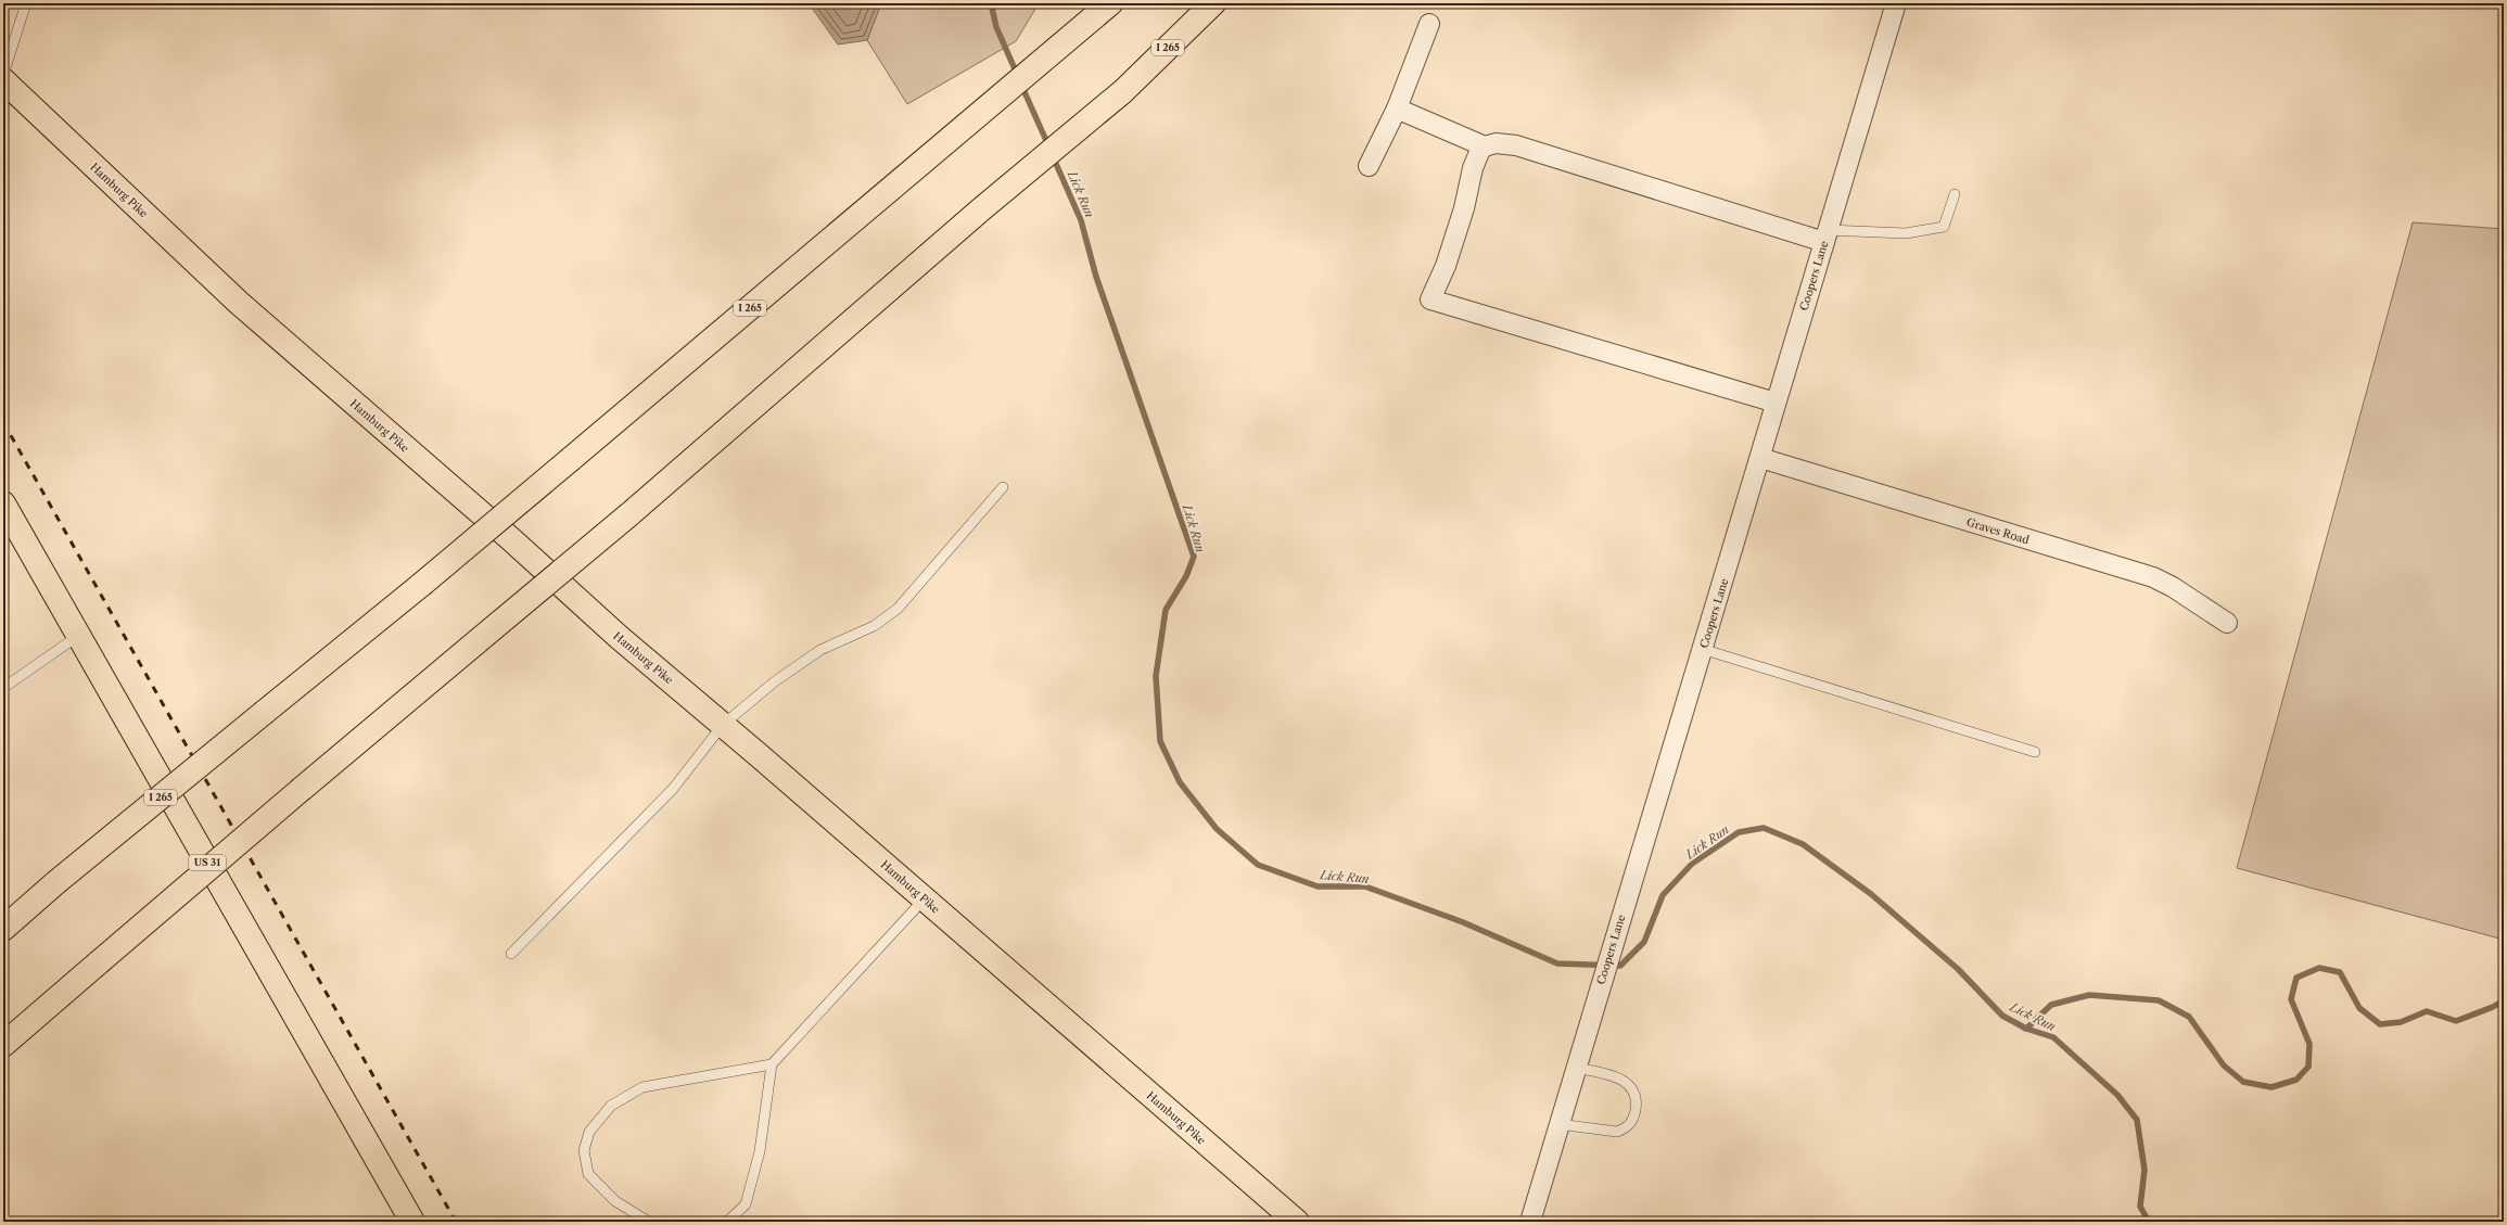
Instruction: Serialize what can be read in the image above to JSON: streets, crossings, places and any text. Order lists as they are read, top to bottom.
{
  "streets": {
    "main road": ["I 265", "Hamburg Pike", "US 31"],
    "street": ["Coopers Lane", "Graves Road"]
  },
  "crossings": [
    ["Coopers Lane", "Graves Road"]
  ],
  "water": ["Lick Run"]
}
